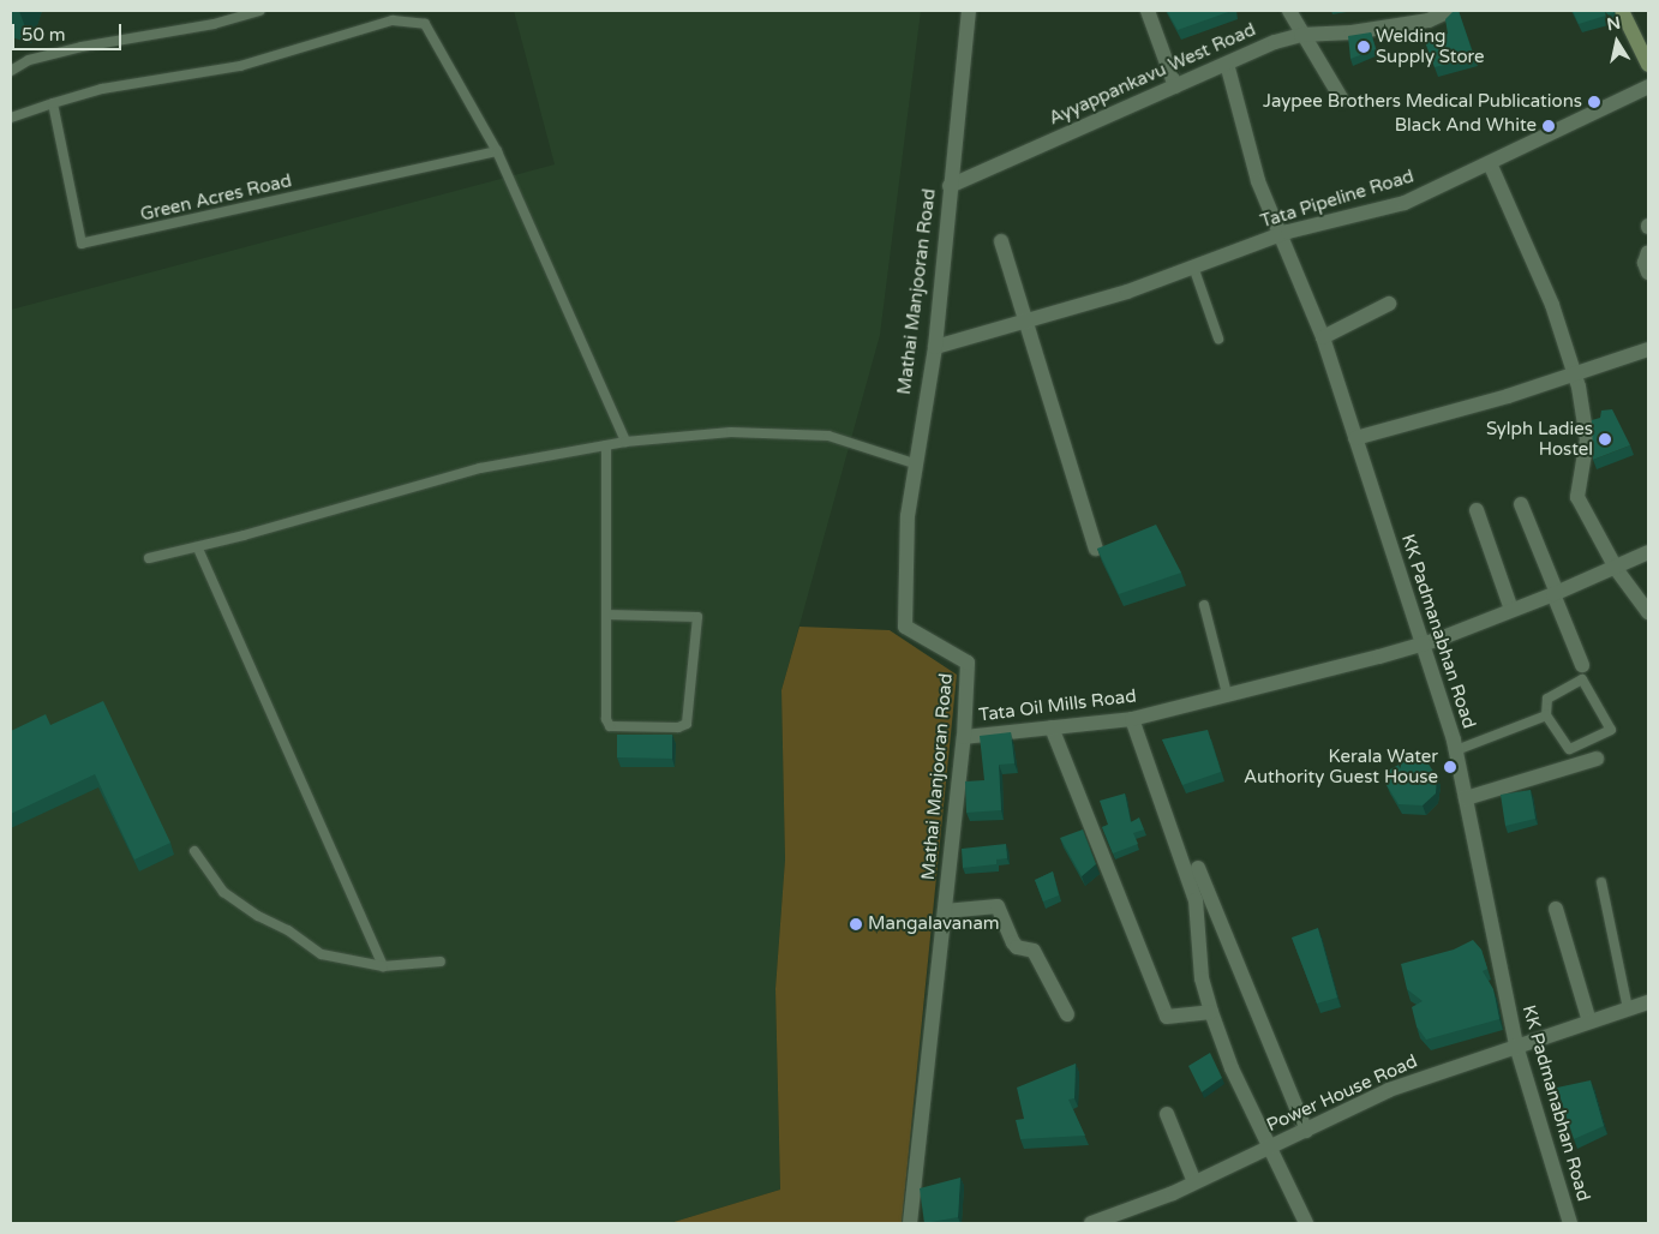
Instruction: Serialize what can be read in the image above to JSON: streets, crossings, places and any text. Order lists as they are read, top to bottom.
{
  "streets": {
    "street": [
      "Ayyappankavu West Road",
      "Tata Pipeline Road",
      "Mathai Manjooran Road",
      "KK Padmanabhan Road",
      "Tata Oil Mills Road",
      "Power House Road"
    ],
    "lane": ["Green Acres Road"]
  },
  "crossings": [
    ["Ayyappankavu West Road", "Mathai Manjooran Road"],
    ["Ayyappankavu West Road", "KK Padmanabhan Road"],
    ["Tata Pipeline Road", "Mathai Manjooran Road"],
    ["Tata Pipeline Road", "KK Padmanabhan Road"],
    ["Mathai Manjooran Road", "Tata Oil Mills Road"],
    ["KK Padmanabhan Road", "Tata Oil Mills Road"],
    ["KK Padmanabhan Road", "Power House Road"]
  ],
  "places": [
    "Welding Supply Store",
    "Jaypee Brothers Medical Publications",
    "Black And White",
    "Sylph Ladies Hostel",
    "Kerala Water Authority Guest House",
    "Mangalavanam"
  ],
  "scale_bar": "50 m",
  "north": "top"
}
